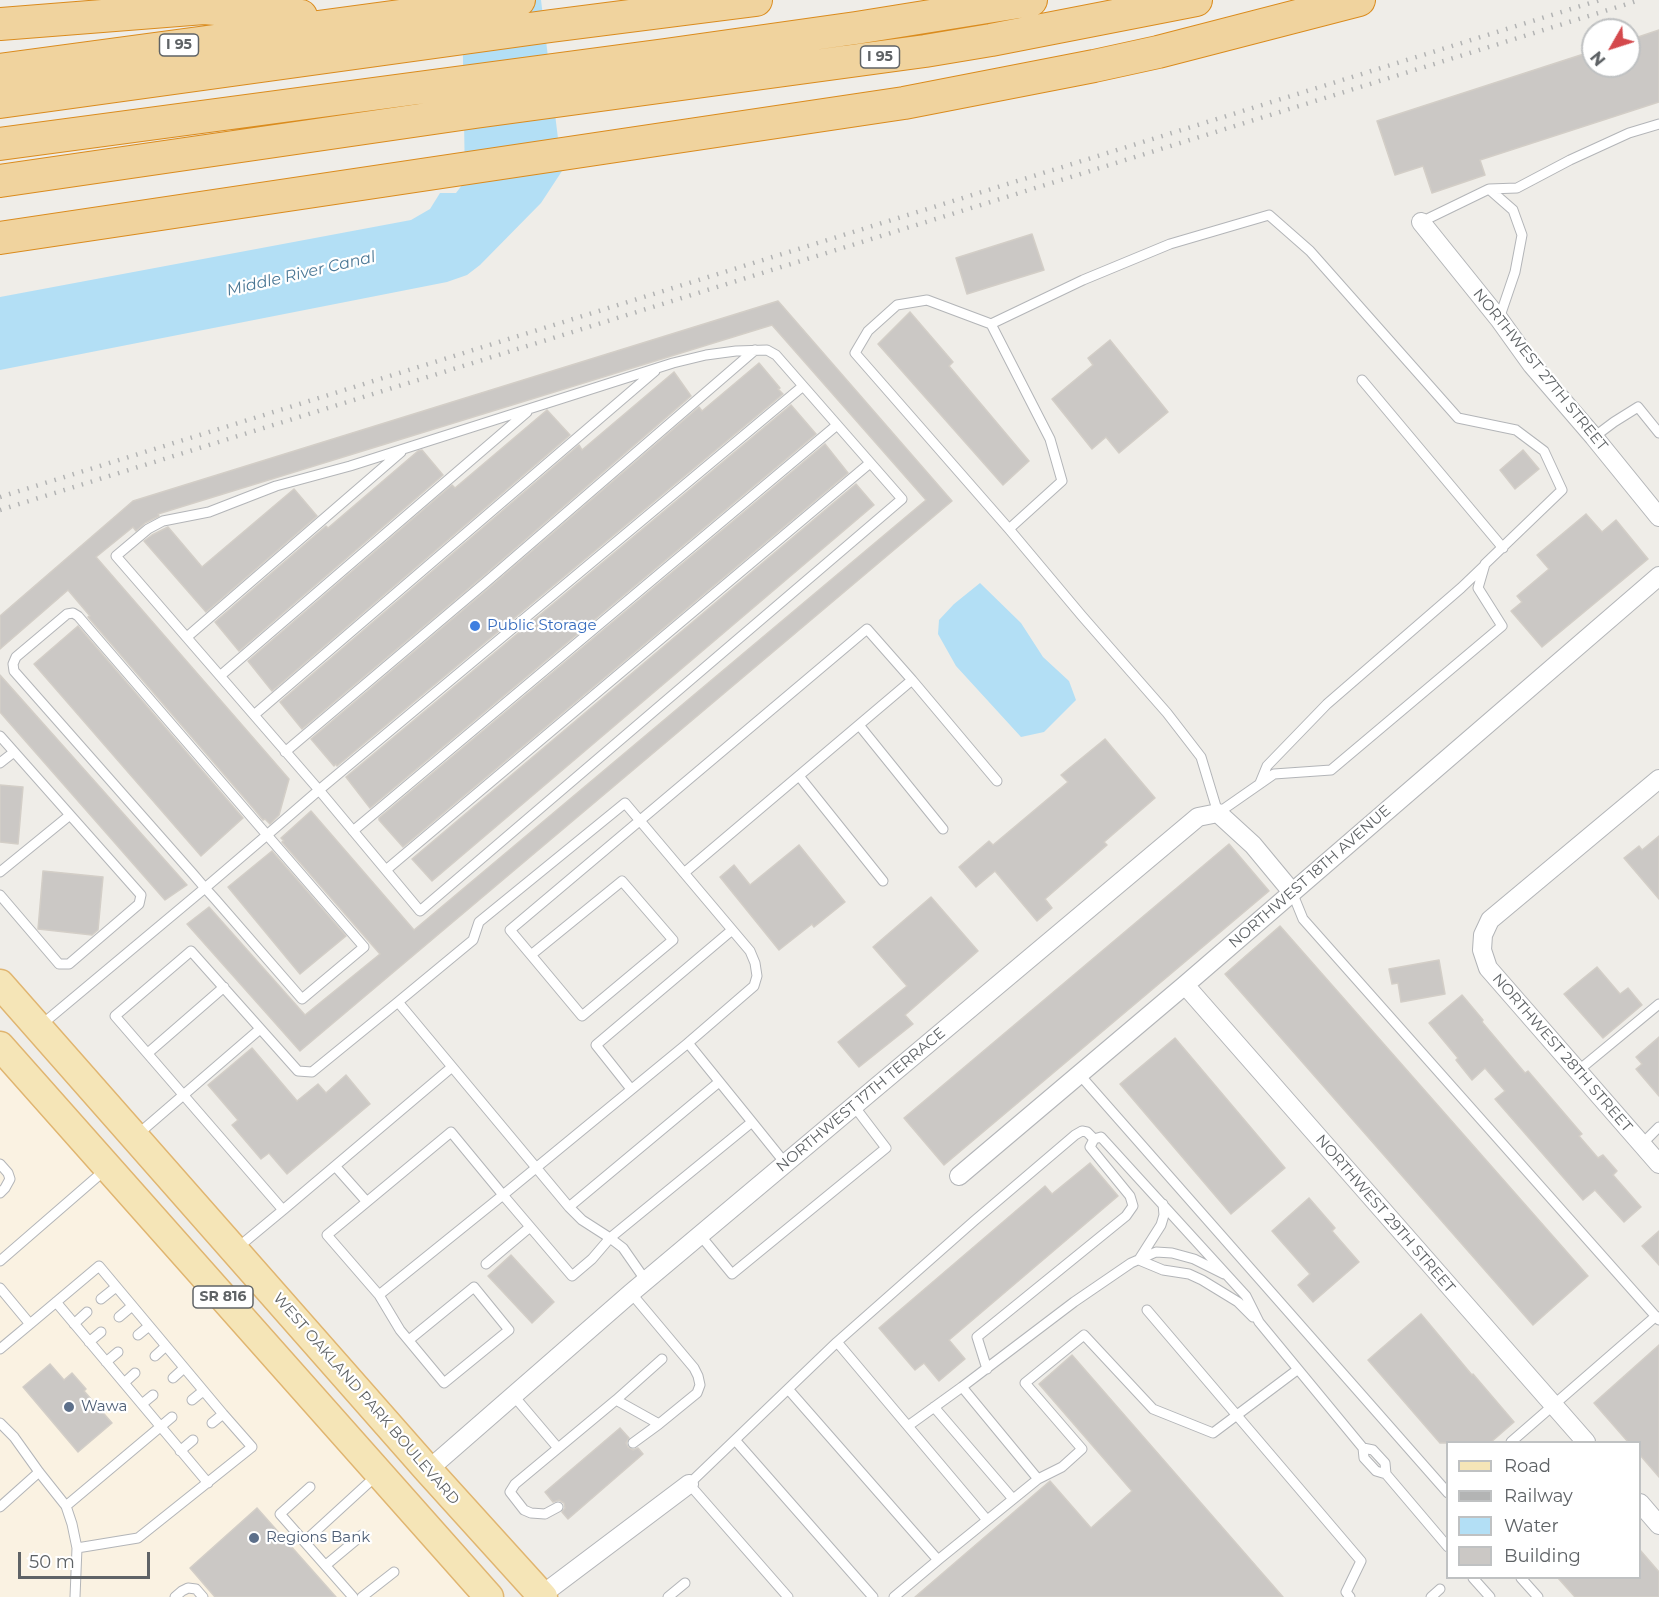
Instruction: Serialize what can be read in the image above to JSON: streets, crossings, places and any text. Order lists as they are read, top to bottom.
{
  "streets": {
    "highway": ["I 95"],
    "main road": ["SR 816", "WEST OAKLAND PARK BOULEVARD"],
    "street": [
      "NORTHWEST 27TH STREET",
      "NORTHWEST 18TH AVENUE",
      "NORTHWEST 28TH STREET",
      "NORTHWEST 17TH TERRACE",
      "NORTHWEST 29TH STREET"
    ]
  },
  "crossings": [
    ["NORTHWEST 18TH AVENUE", "NORTHWEST 29TH STREET"],
    ["NORTHWEST 17TH TERRACE", "WEST OAKLAND PARK BOULEVARD"]
  ],
  "water": ["Middle River Canal"],
  "places": ["Public Storage", "Wawa", "Regions Bank"],
  "legend": [
    "Road",
    "Railway",
    "Water",
    "Building"
  ],
  "scale_bar": "50 m",
  "north": "bottom left"
}
